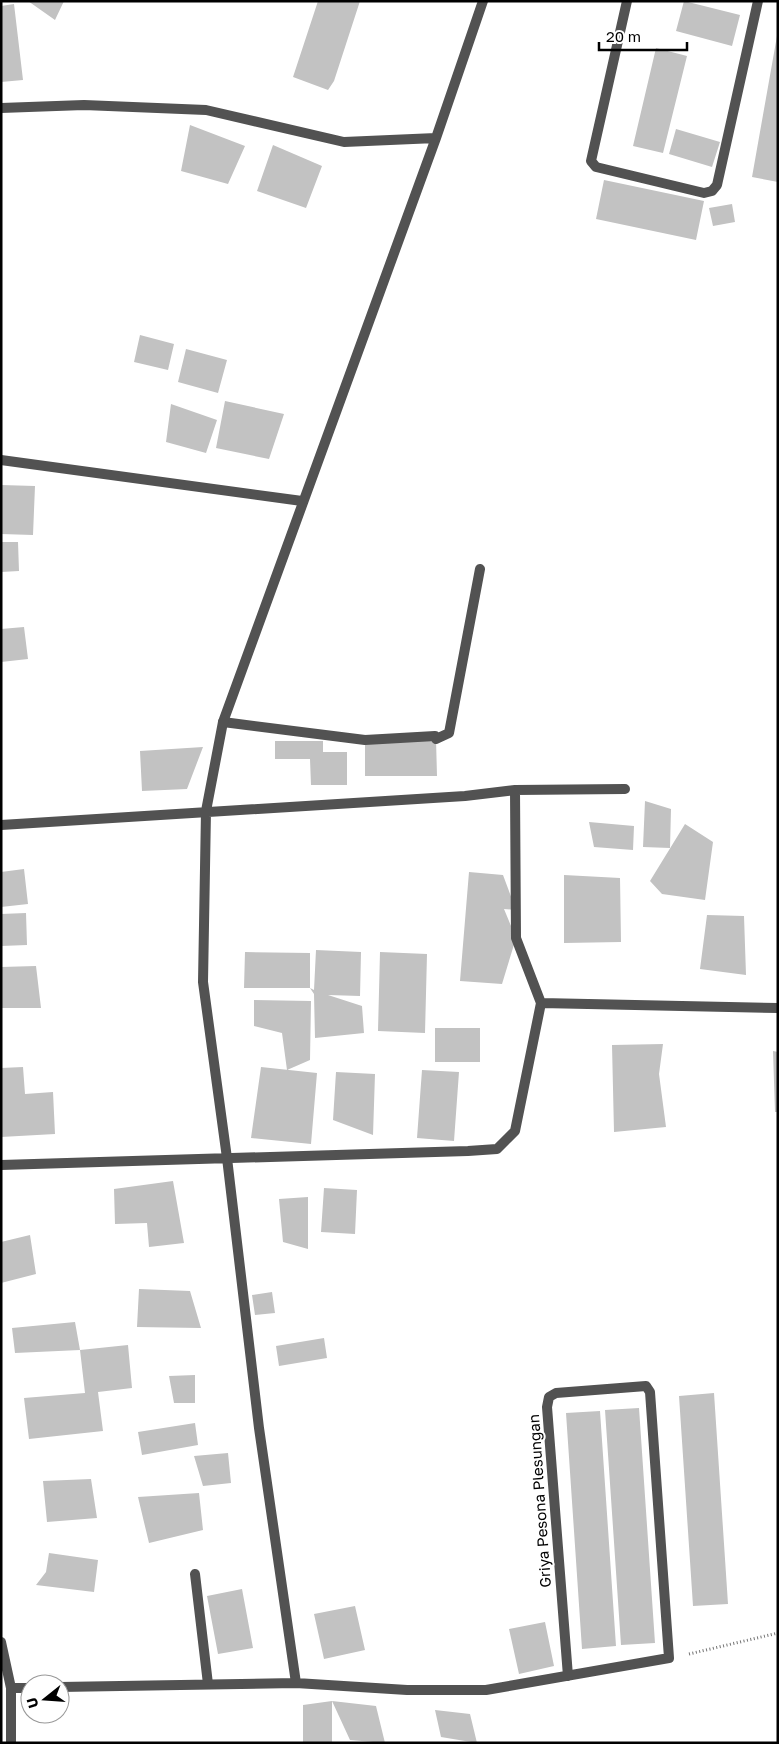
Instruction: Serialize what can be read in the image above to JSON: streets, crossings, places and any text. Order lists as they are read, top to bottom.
{
  "streets": {
    "street": ["Griya Pesona Plesungan"]
  },
  "scale_bar": "20 m",
  "north": "left"
}
